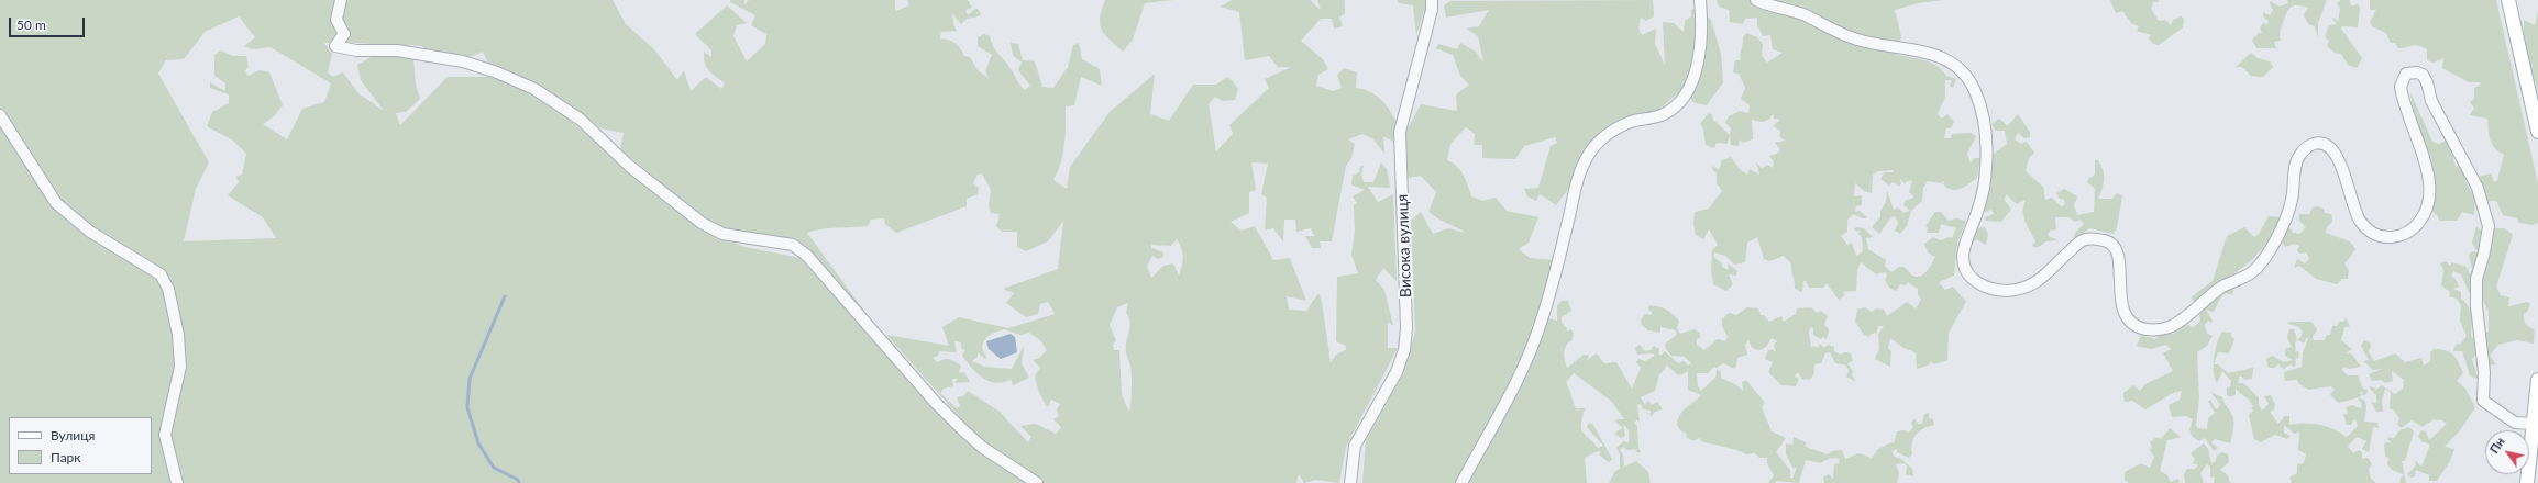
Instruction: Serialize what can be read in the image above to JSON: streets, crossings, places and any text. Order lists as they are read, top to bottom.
{
  "streets": {
    "street": ["Висока вулиця"]
  },
  "legend": ["Вулиця", "Парк"],
  "scale_bar": "50 m",
  "north": "top left"
}
